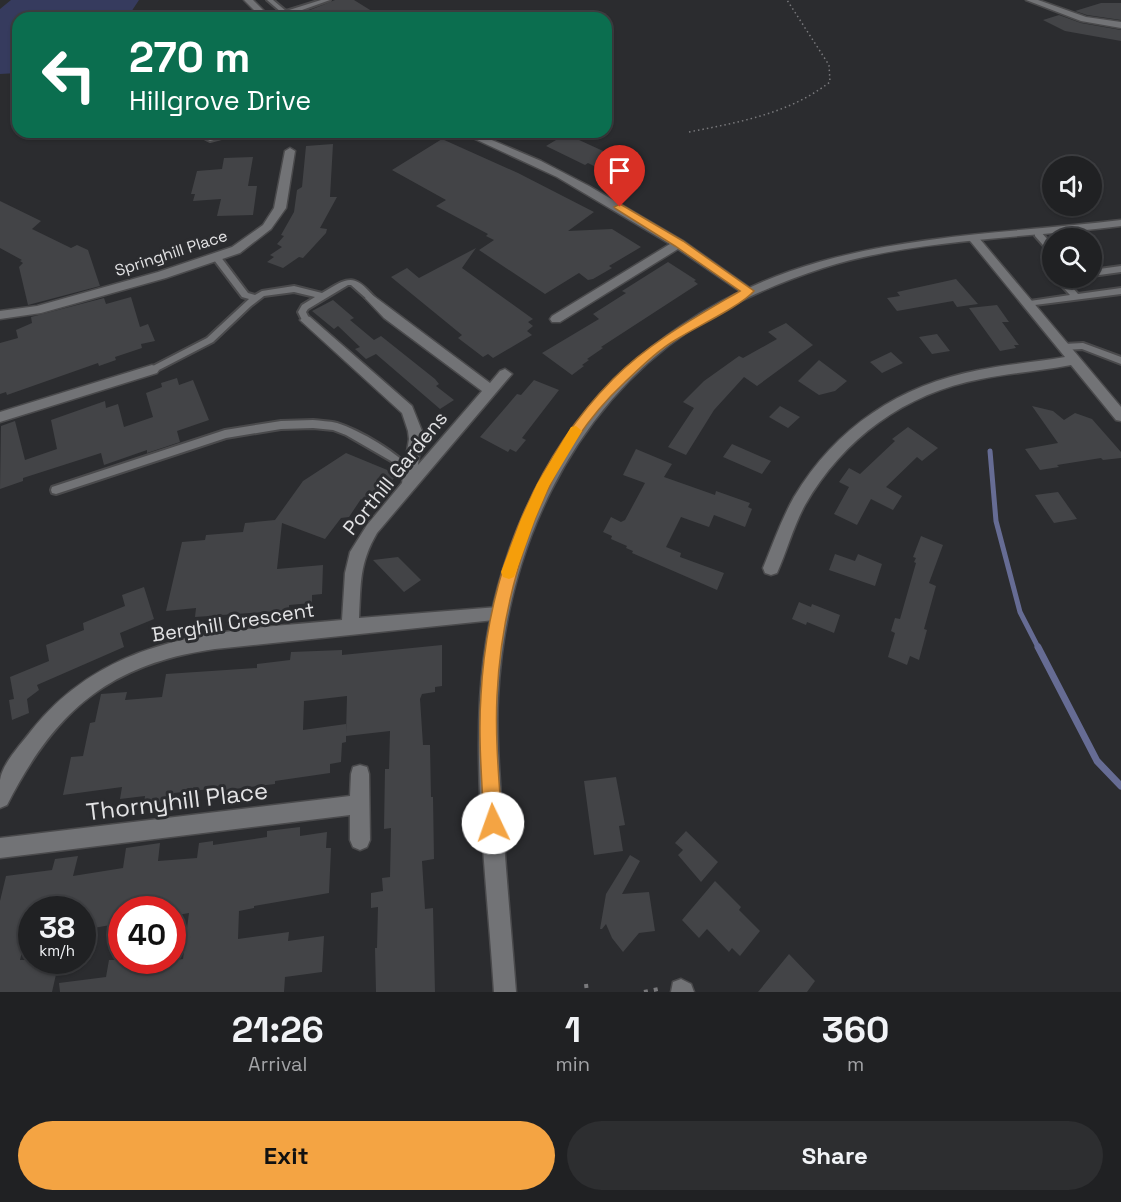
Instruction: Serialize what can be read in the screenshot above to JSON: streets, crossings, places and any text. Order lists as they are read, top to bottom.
{
  "streets": {
    "street": [
      "Springhill Place",
      "Porthill Gardens",
      "Berghill Crescent",
      "Thornyhill Place"
    ]
  },
  "crossings": [
    ["Porthill Gardens", "Berghill Crescent"]
  ],
  "page": {
    "turn": ["270 m", "Hillgrove Drive"],
    "speed": "38 km/h",
    "limit": "40",
    "eta": [
      "21:26",
      "Arrival",
      "1",
      "min",
      "360",
      "m"
    ],
    "buttons": ["Exit", "Share"]
  }
}
